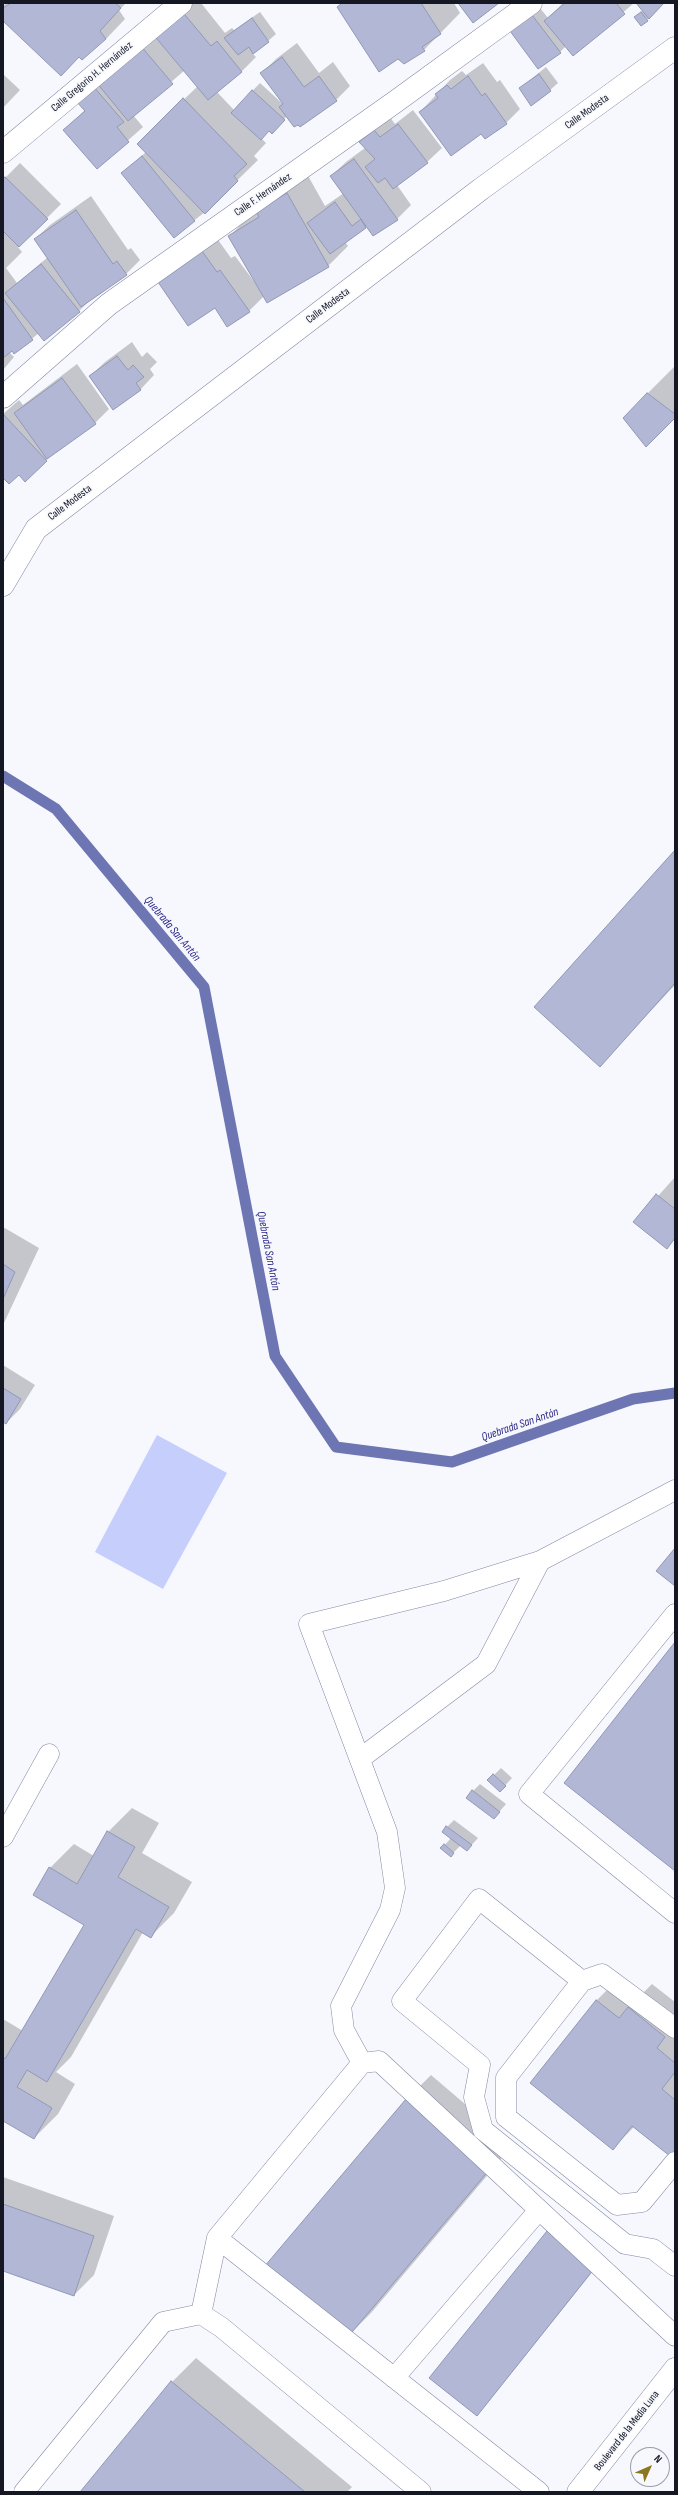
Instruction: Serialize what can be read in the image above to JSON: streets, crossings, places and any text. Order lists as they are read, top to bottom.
{
  "streets": {
    "street": [
      "Calle Gregorio H. Hernández",
      "Calle Modesta",
      "Calle F. Hernández",
      "Boulevard de la Media Luna"
    ]
  },
  "water": ["Quebrada San Antón"],
  "north": "top right"
}
